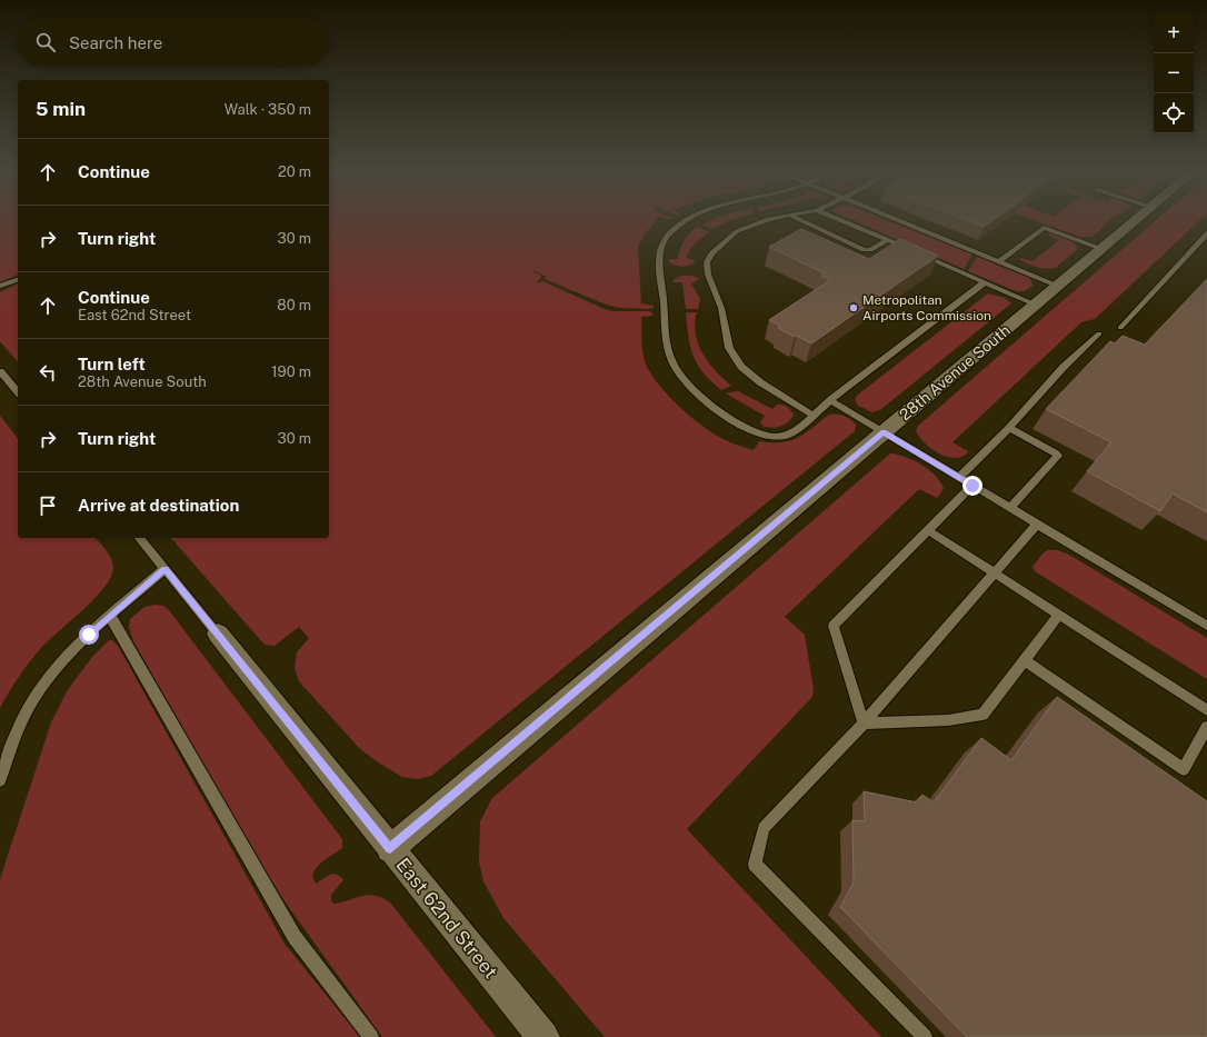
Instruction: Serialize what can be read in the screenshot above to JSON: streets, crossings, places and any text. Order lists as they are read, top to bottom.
{
  "streets": {
    "street": ["28th Avenue South", "East 62nd Street"]
  },
  "crossings": [
    ["28th Avenue South", "East 62nd Street"]
  ],
  "places": ["Metropolitan Airports Commission"],
  "page": {
    "map_buttons": ["+", "−"],
    "search": "Search here",
    "heading": ["5 min", "Walk · 350 m"],
    "list": [
      ["Continue", "20 m"],
      ["Turn right", "30 m"],
      ["Continue", "East 62nd Street", "80 m"],
      ["Turn left", "28th Avenue South", "190 m"],
      ["Turn right", "30 m"],
      "Arrive at destination"
    ]
  }
}
